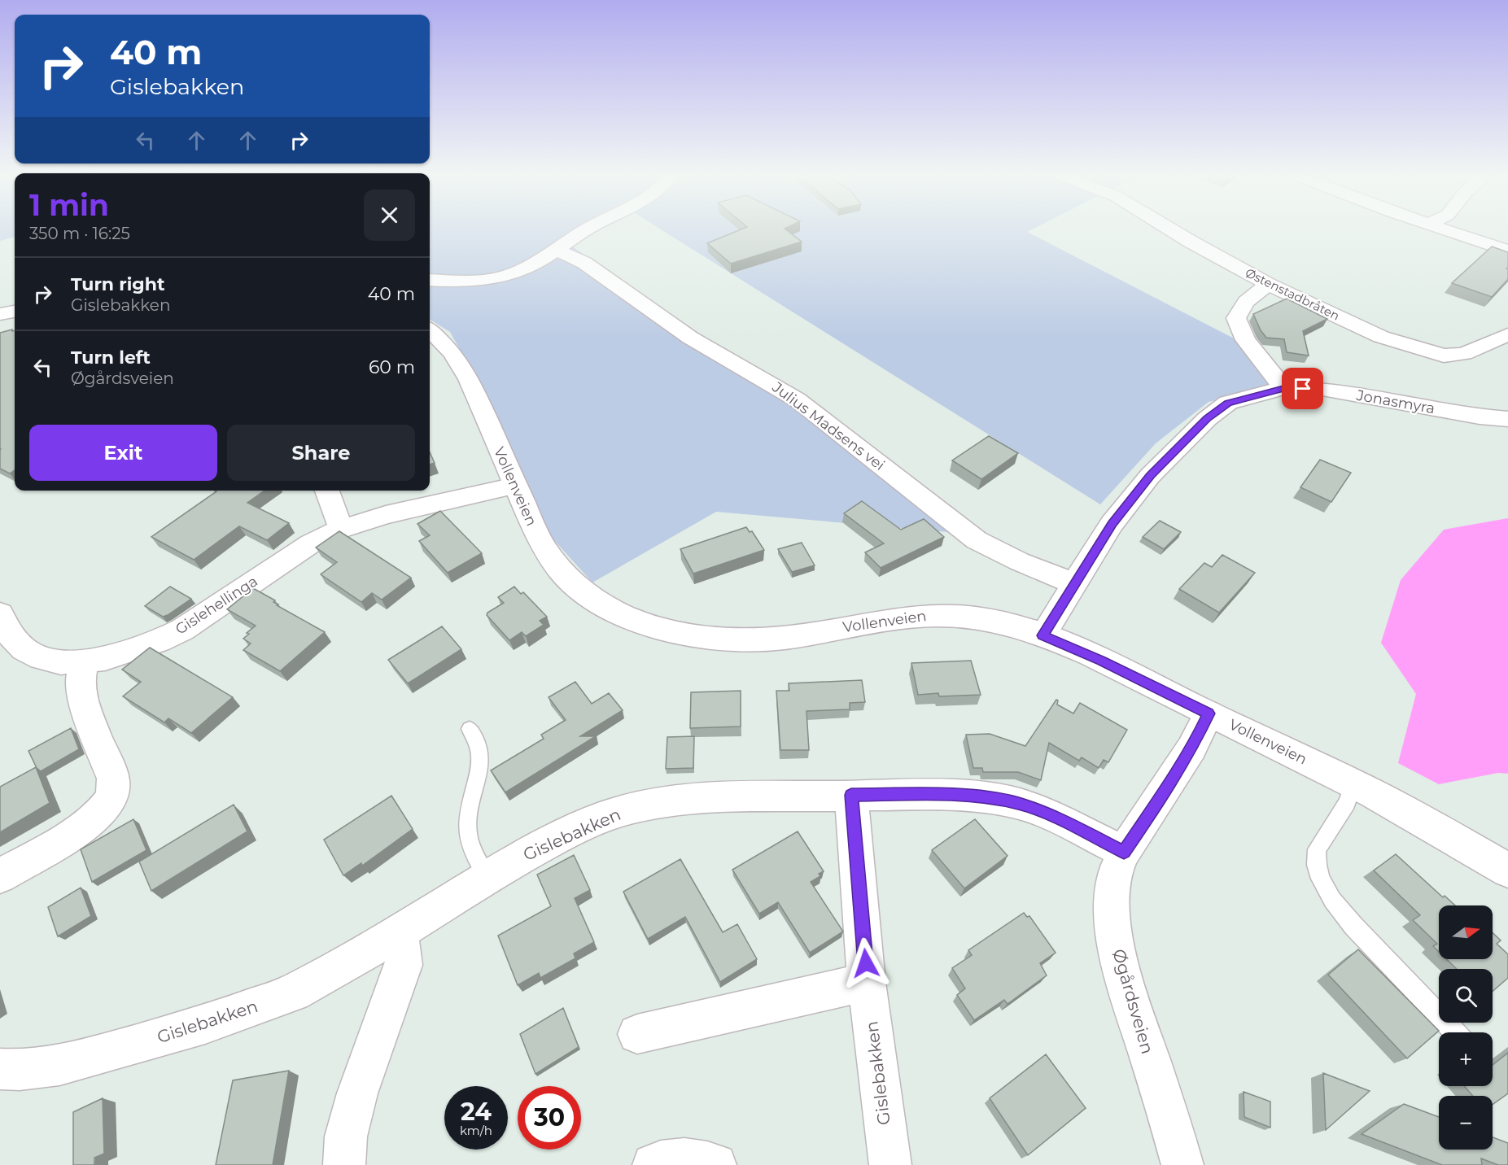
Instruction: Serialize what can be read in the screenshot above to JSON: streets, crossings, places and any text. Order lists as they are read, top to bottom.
{
  "streets": {
    "street": [
      "Østenstadbråten",
      "Jonasmyra",
      "Julius Madsens vei",
      "Vollenveien",
      "Gislehellinga",
      "Gislebakken",
      "Øgårdsveien"
    ]
  },
  "crossings": [
    ["Jonasmyra", "Julius Madsens vei"],
    ["Jonasmyra", "Vollenveien"],
    ["Vollenveien", "Gislehellinga"],
    ["Vollenveien", "Øgårdsveien"],
    ["Gislebakken", "Øgårdsveien"]
  ],
  "north": "right",
  "page": {
    "turn": ["40 m", "Gislebakken"],
    "heading": ["1 min", "350 m · 16:25"],
    "list": [
      {
        "name": "Turn right",
        "note": "Gislebakken",
        "value": "40 m"
      },
      {
        "name": "Turn left",
        "note": "Øgårdsveien",
        "value": "60 m"
      }
    ],
    "buttons": ["Exit", "Share"],
    "map_buttons": ["+", "−"],
    "speed": "24 km/h",
    "limit": "30"
  }
}
